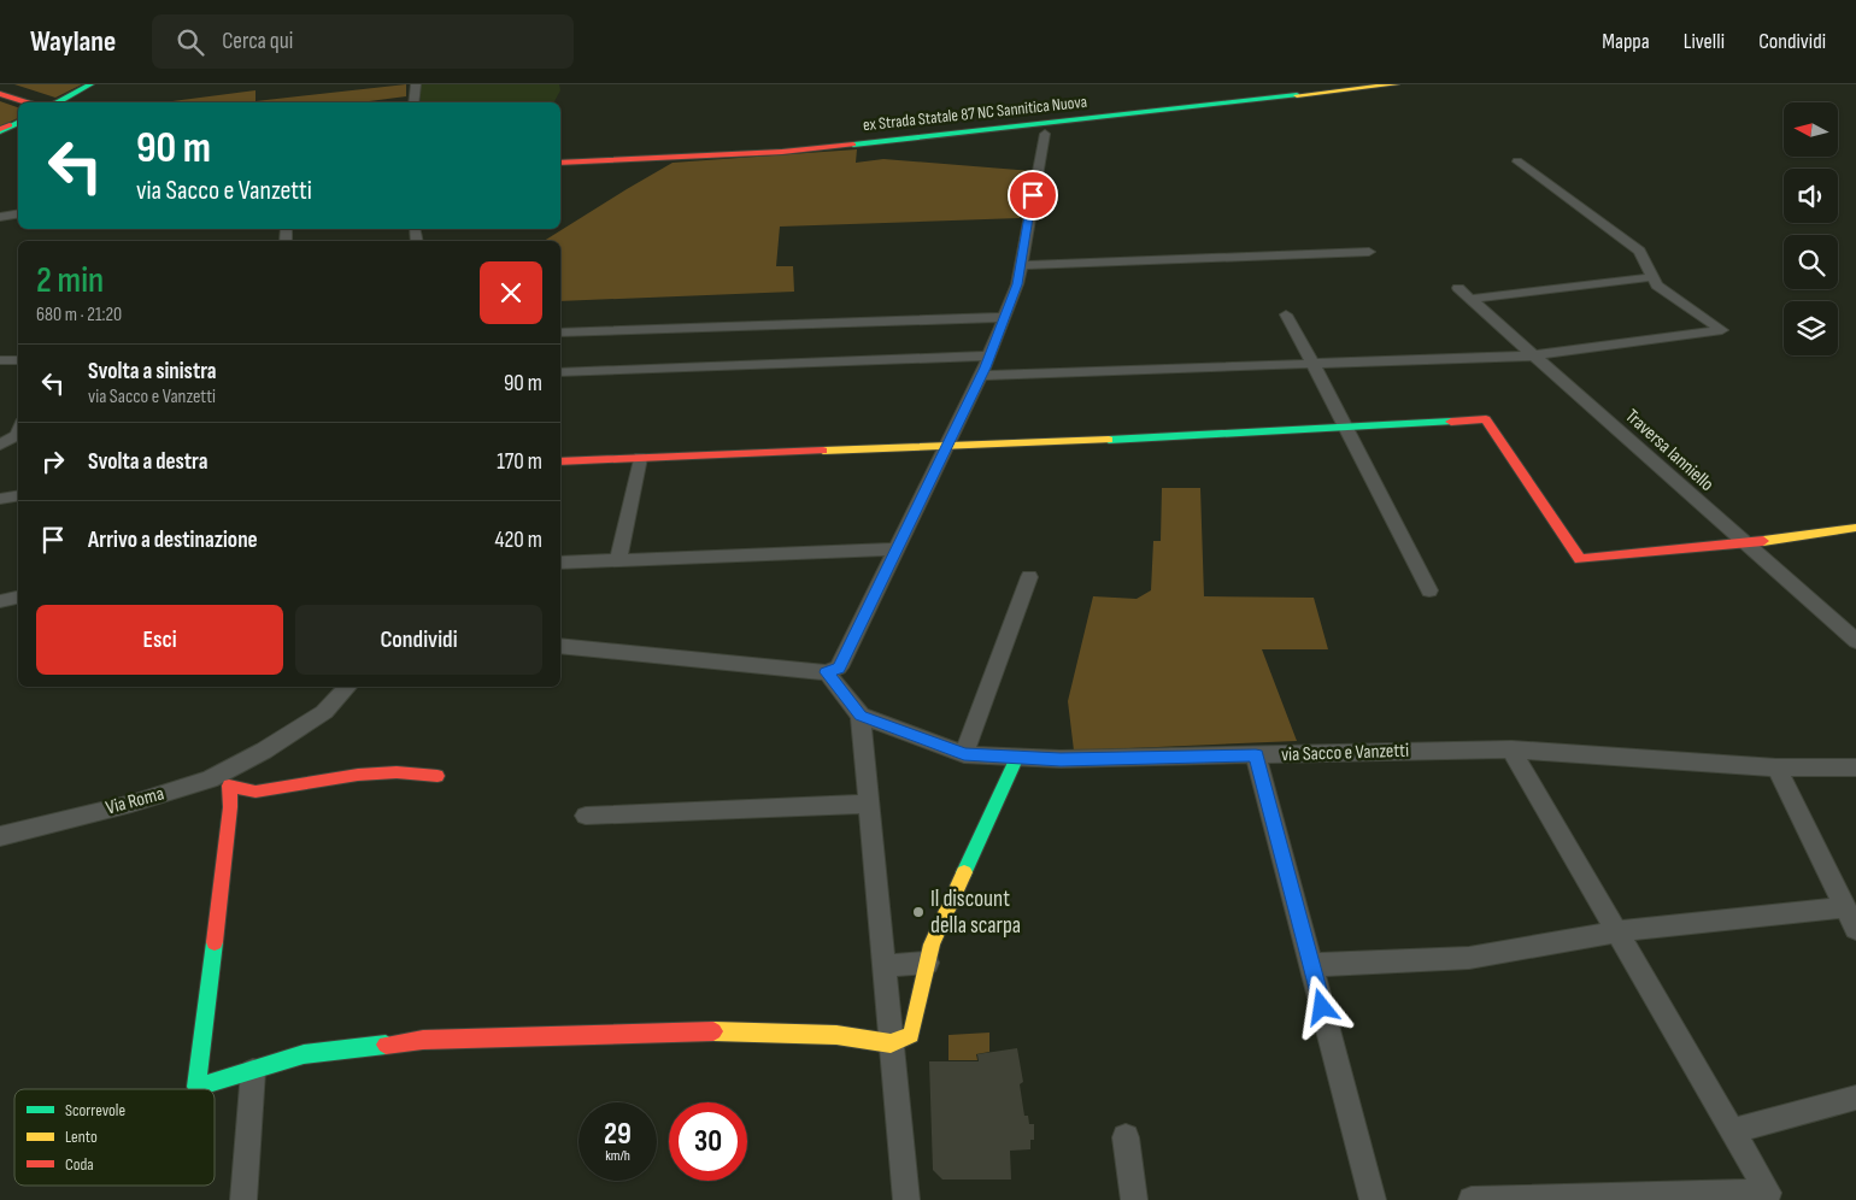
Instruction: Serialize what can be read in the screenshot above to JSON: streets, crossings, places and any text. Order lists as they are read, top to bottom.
{
  "streets": {
    "main road": ["ex Strada Statale 87 NC Sannitica Nuova"],
    "street": ["Traversa Ianniello", "via Sacco e Vanzetti", "Via Roma"]
  },
  "places": ["Il discount della scarpa"],
  "legend": ["Scorrevole", "Lento", "Coda"],
  "north": "left",
  "page": {
    "header": "Waylane",
    "search": "Cerca qui",
    "nav": ["Mappa", "Livelli", "Condividi"],
    "turn": ["90 m", "via Sacco e Vanzetti"],
    "heading": ["2 min", "680 m · 21:20"],
    "list": [
      {
        "name": "Svolta a sinistra",
        "note": "via Sacco e Vanzetti",
        "value": "90 m"
      },
      {
        "name": "Svolta a destra",
        "value": "170 m"
      },
      {
        "name": "Arrivo a destinazione",
        "value": "420 m"
      }
    ],
    "buttons": ["Esci", "Condividi"],
    "speed": "29 km/h",
    "limit": "30"
  }
}
